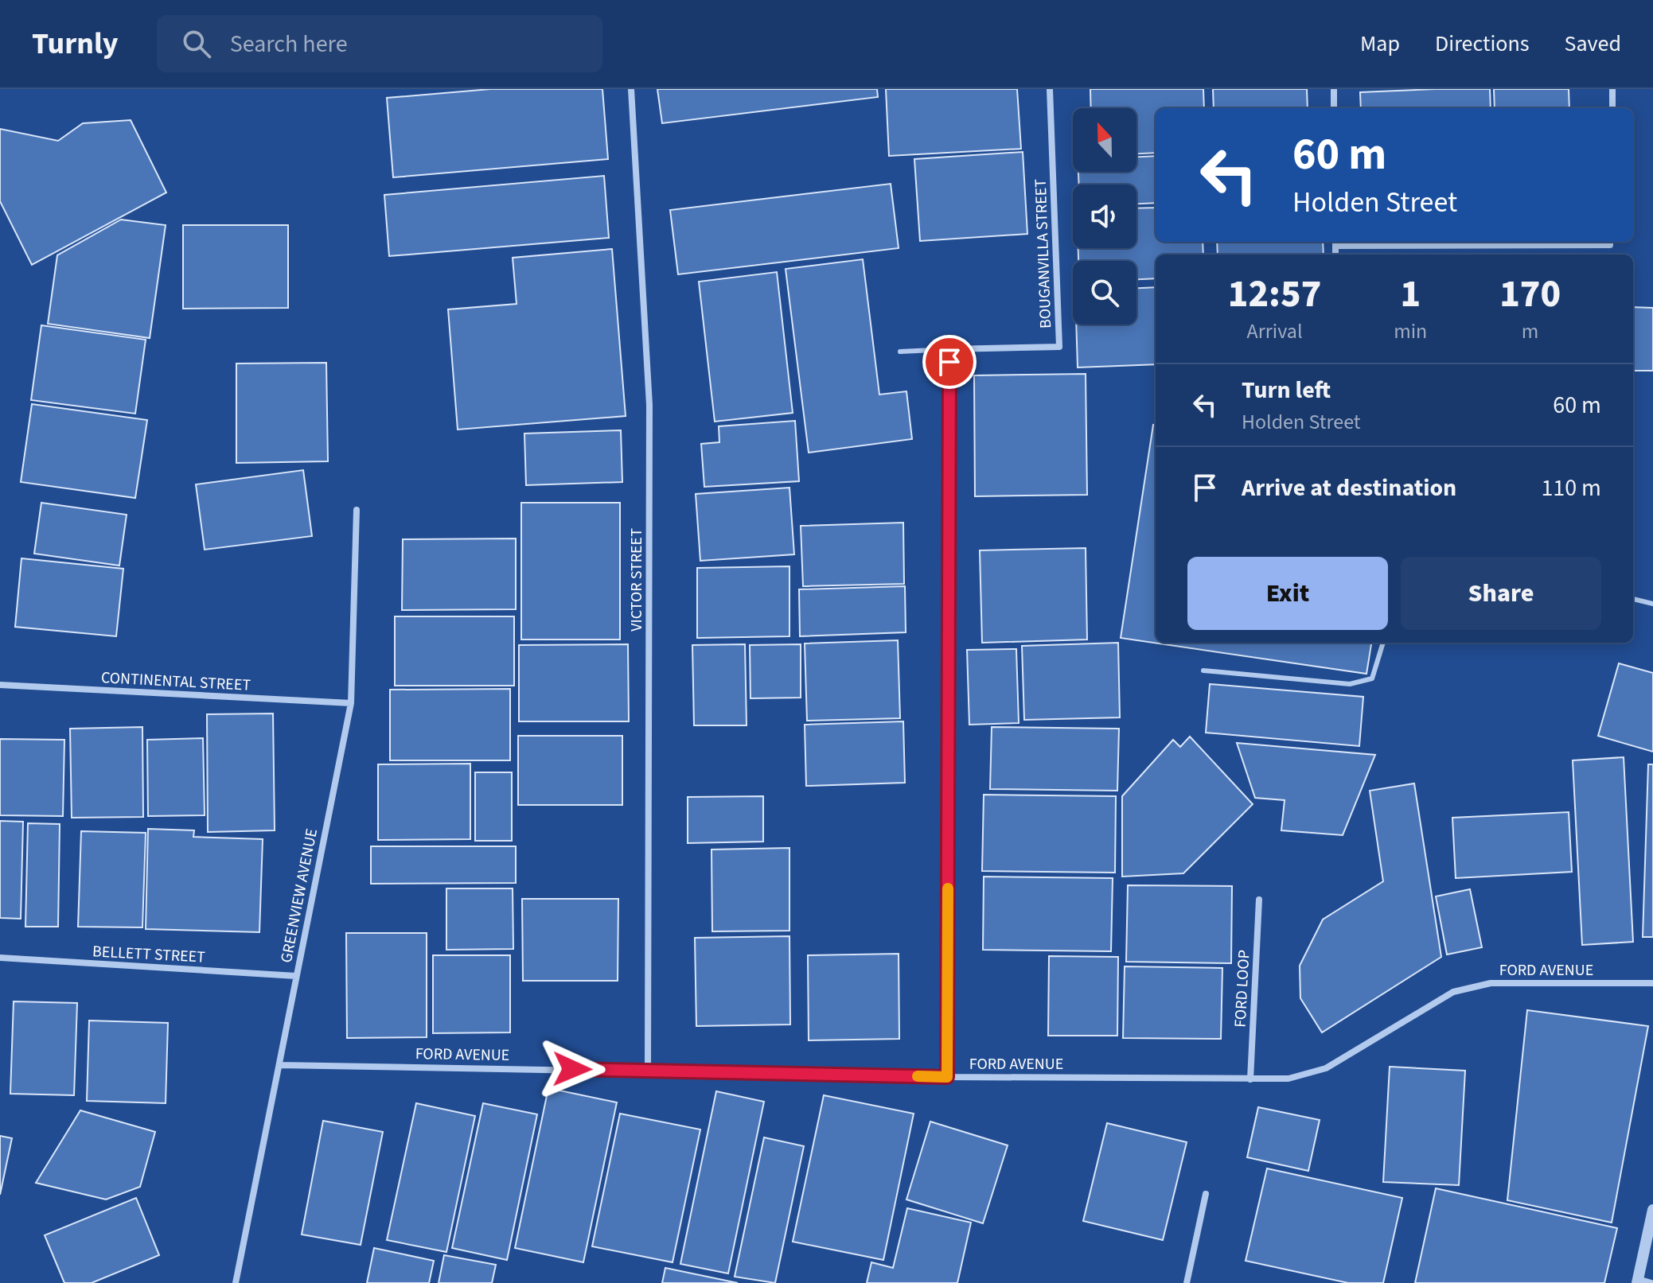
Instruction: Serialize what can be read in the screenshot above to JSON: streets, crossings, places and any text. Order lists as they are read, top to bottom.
{
  "streets": {
    "street": [
      "BOUGANVILLA STREET",
      "VICTOR STREET",
      "CONTINENTAL STREET",
      "GREENVIEW AVENUE",
      "BELLETT STREET",
      "FORD AVENUE",
      "FORD LOOP"
    ]
  },
  "crossings": [
    ["VICTOR STREET", "FORD AVENUE"],
    ["CONTINENTAL STREET", "GREENVIEW AVENUE"],
    ["GREENVIEW AVENUE", "BELLETT STREET"],
    ["GREENVIEW AVENUE", "FORD AVENUE"],
    ["FORD AVENUE", "FORD LOOP"]
  ],
  "north": "top",
  "page": {
    "header": "Turnly",
    "search": "Search here",
    "nav": ["Map", "Directions", "Saved"],
    "turn": ["60 m", "Holden Street"],
    "eta": [
      "12:57",
      "Arrival",
      "1",
      "min",
      "170",
      "m"
    ],
    "list": [
      {
        "name": "Turn left",
        "note": "Holden Street",
        "value": "60 m"
      },
      {
        "name": "Arrive at destination",
        "value": "110 m"
      }
    ],
    "buttons": ["Exit", "Share"]
  }
}
